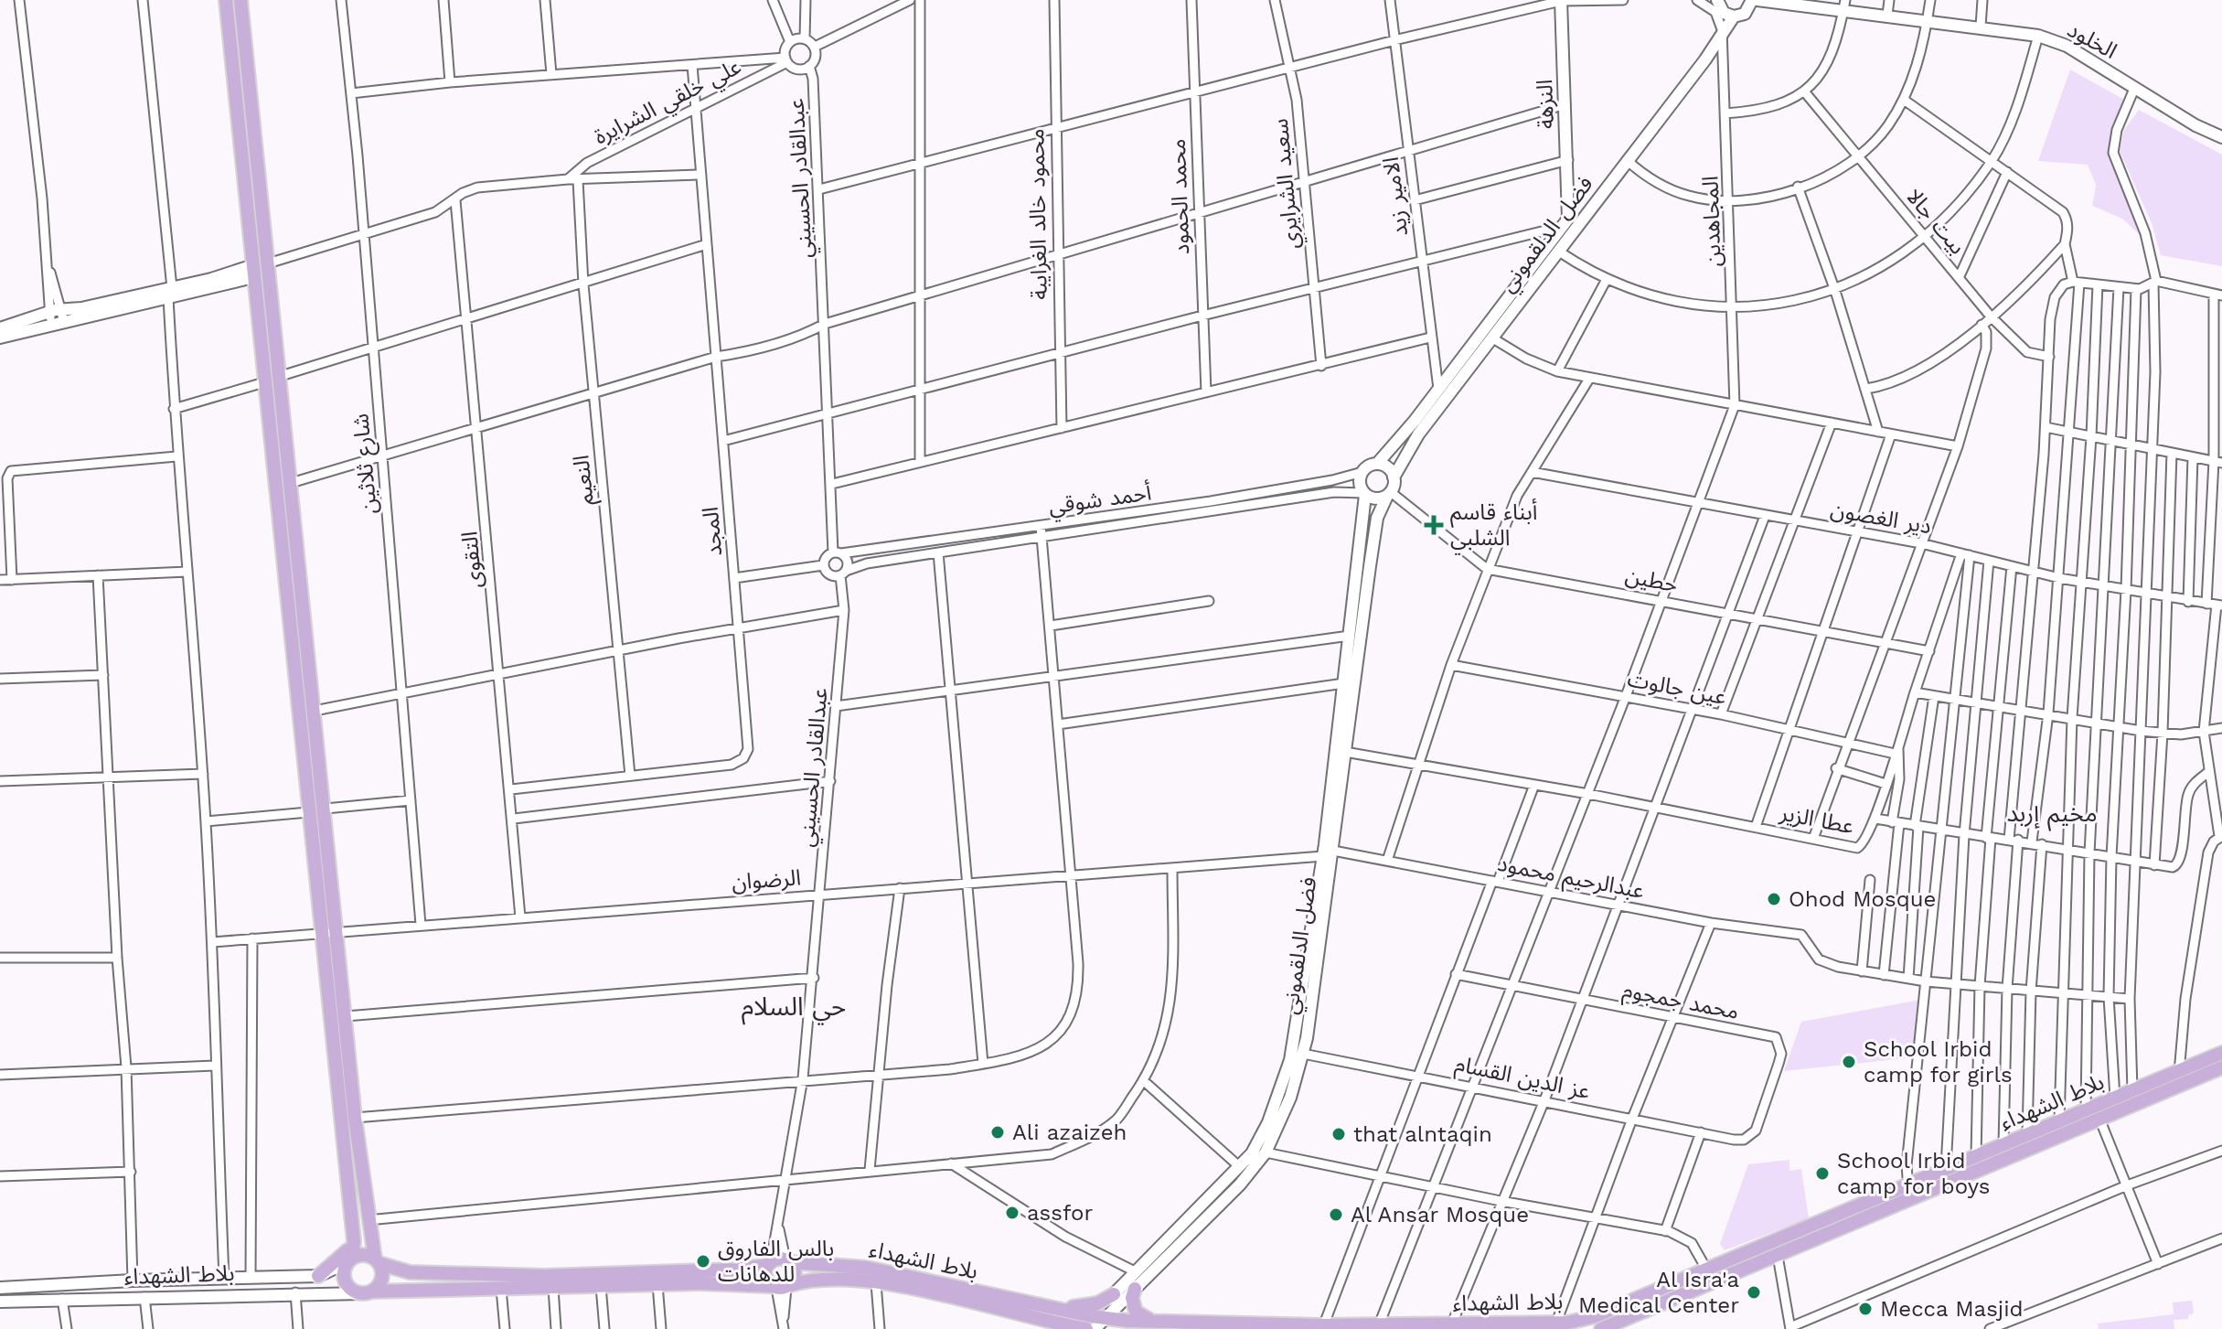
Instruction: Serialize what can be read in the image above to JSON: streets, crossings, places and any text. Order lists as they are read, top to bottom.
{
  "streets": {
    "main road": [
      "الخلود",
      "النزهة",
      "فضل الدلقموني",
      "بلاط الشهداء"
    ],
    "street": [
      "علي خلقي الشرايرة",
      "عبدالقادر الحسيني",
      "سعيد الشرايري",
      "محمد الحمود",
      "الامير زيد",
      "محمود خالد الغرايبة",
      "المجاهدين",
      "بيت جالا",
      "شارع ثلاثين",
      "النعيم",
      "أحمد شوقي",
      "دير الغصون",
      "المجد",
      "التقوى",
      "حطين",
      "عين جالوت",
      "عطا الزير",
      "عبدالرحيم محمود",
      "الرضوان",
      "محمد جمجوم",
      "عز الدين القسام"
    ]
  },
  "crossings": [
    ["الخلود", "فضل الدلقموني"],
    ["علي خلقي الشرايرة", "عبدالقادر الحسيني"],
    ["علي خلقي الشرايرة", "النعيم"],
    ["علي خلقي الشرايرة", "المجد"],
    ["عبدالقادر الحسيني", "أحمد شوقي"],
    ["عبدالقادر الحسيني", "الرضوان"],
    ["عبدالقادر الحسيني", "بلاط الشهداء"],
    ["المجاهدين", "فضل الدلقموني"],
    ["فضل الدلقموني", "أحمد شوقي"],
    ["فضل الدلقموني", "حطين"],
    ["فضل الدلقموني", "عطا الزير"],
    ["فضل الدلقموني", "عبدالرحيم محمود"],
    ["فضل الدلقموني", "الرضوان"],
    ["فضل الدلقموني", "عز الدين القسام"],
    ["فضل الدلقموني", "بلاط الشهداء"],
    ["شارع ثلاثين", "الرضوان"],
    ["النعيم", "المجد"],
    ["أحمد شوقي", "حطين"],
    ["المجد", "التقوى"],
    ["التقوى", "الرضوان"],
    ["عبدالرحيم محمود", "الرضوان"],
    ["محمد جمجوم", "عز الدين القسام"]
  ],
  "districts": ["مخيم إربد", "حي السلام"],
  "places": {
    "health": ["أبناء قاسم الشلبي"],
    "other": [
      "Ohod Mosque",
      "School Irbid camp for girls",
      "Ali azaizeh",
      "that alntaqin",
      "School Irbid camp for boys",
      "assfor",
      "Al Ansar Mosque",
      "بالس الفاروق للدهانات",
      "Al Isra'a Medical Center",
      "Mecca Masjid"
    ]
  }
}
